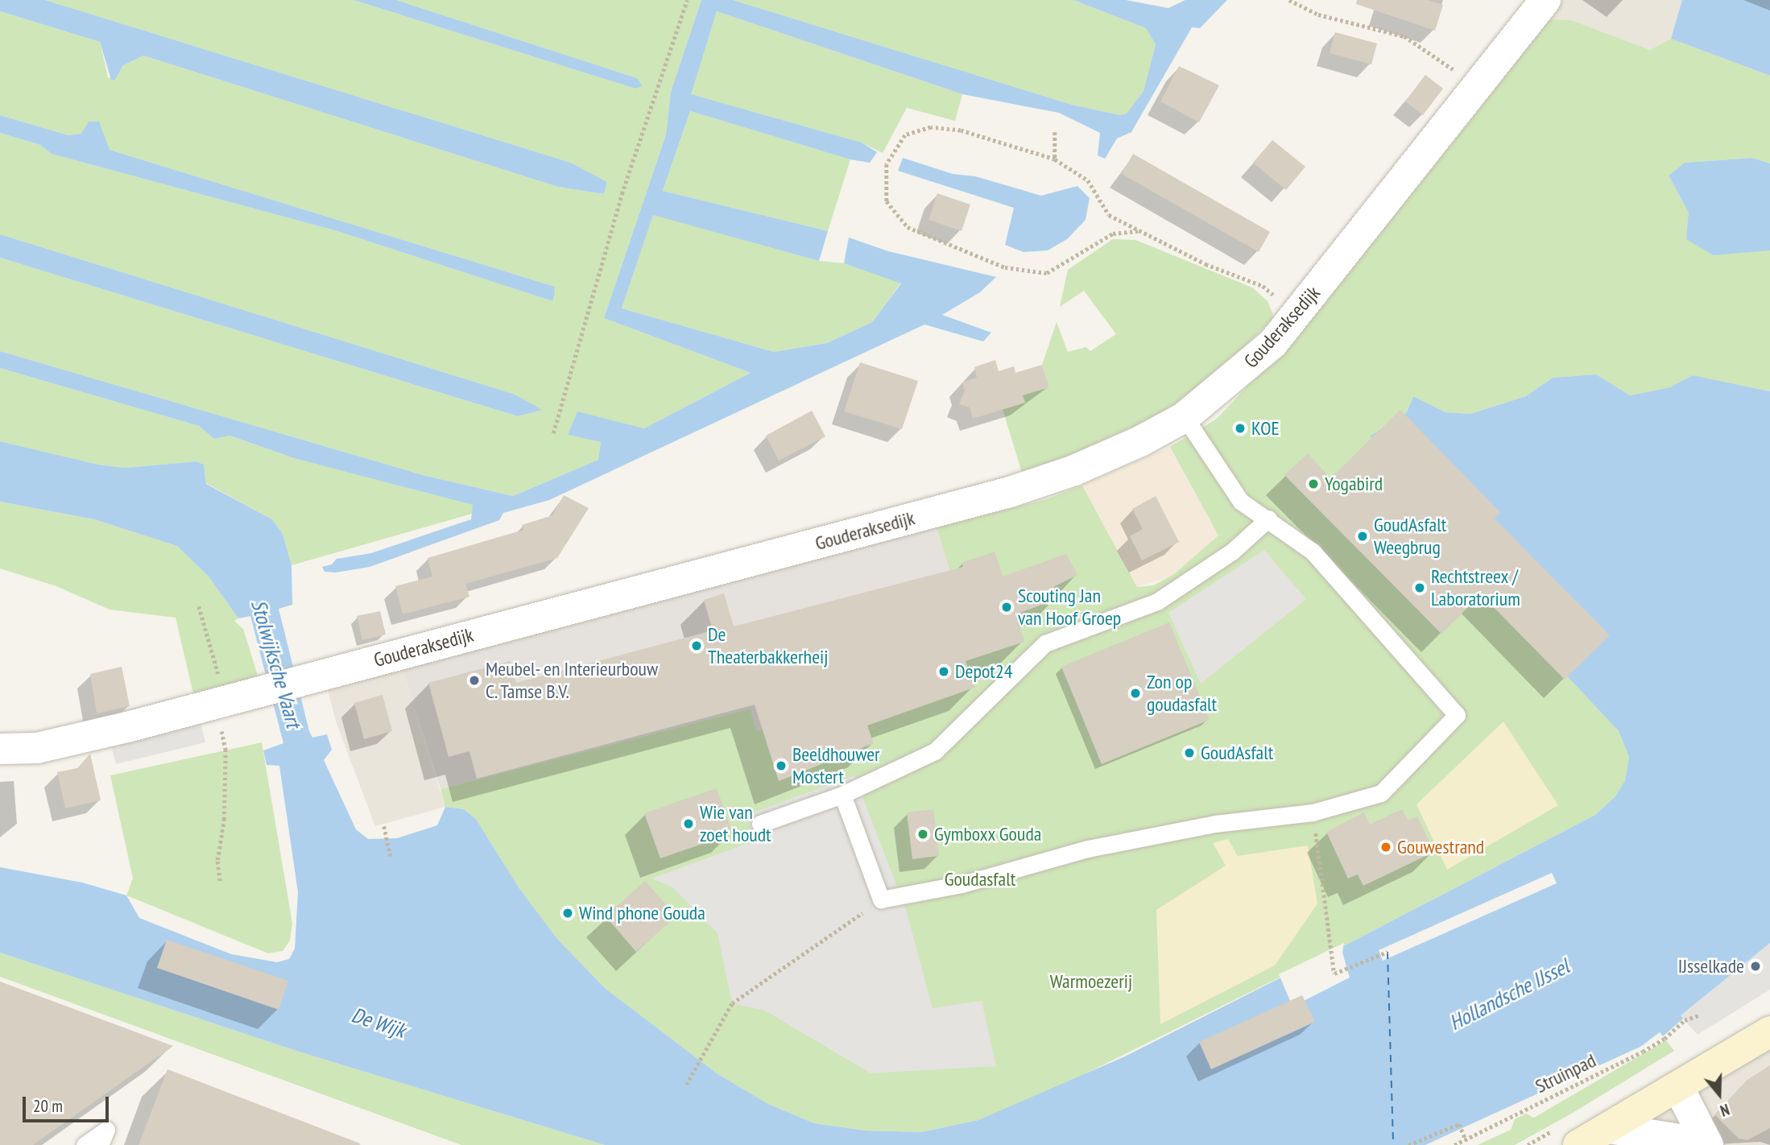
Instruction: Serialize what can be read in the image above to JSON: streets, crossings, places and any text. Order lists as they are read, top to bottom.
{
  "streets": {
    "street": ["Gouderaksedijk"],
    "path": ["Struinpad"]
  },
  "water": ["Stolwijksche Vaart", "Hollandsche IJssel", "De Wijk"],
  "parks": ["Goudasfalt", "Warmoezerij"],
  "places": [
    "KOE",
    "Yogabird",
    "GoudAsfalt Weegbrug",
    "Rechtstreex / Laboratorium",
    "Scouting Jan van Hoof Groep",
    "De Theaterbakkerheij",
    "Depot24",
    "Meubel- en Interieurbouw C. Tamse B.V.",
    "Zon op goudasfalt",
    "GoudAsfalt",
    "Beeldhouwer Mostert",
    "Wie van zoet houdt",
    "Gymboxx Gouda",
    "Gouwestrand",
    "Wind phone Gouda",
    "IJsselkade"
  ],
  "scale_bar": "20 m",
  "north": "bottom"
}
